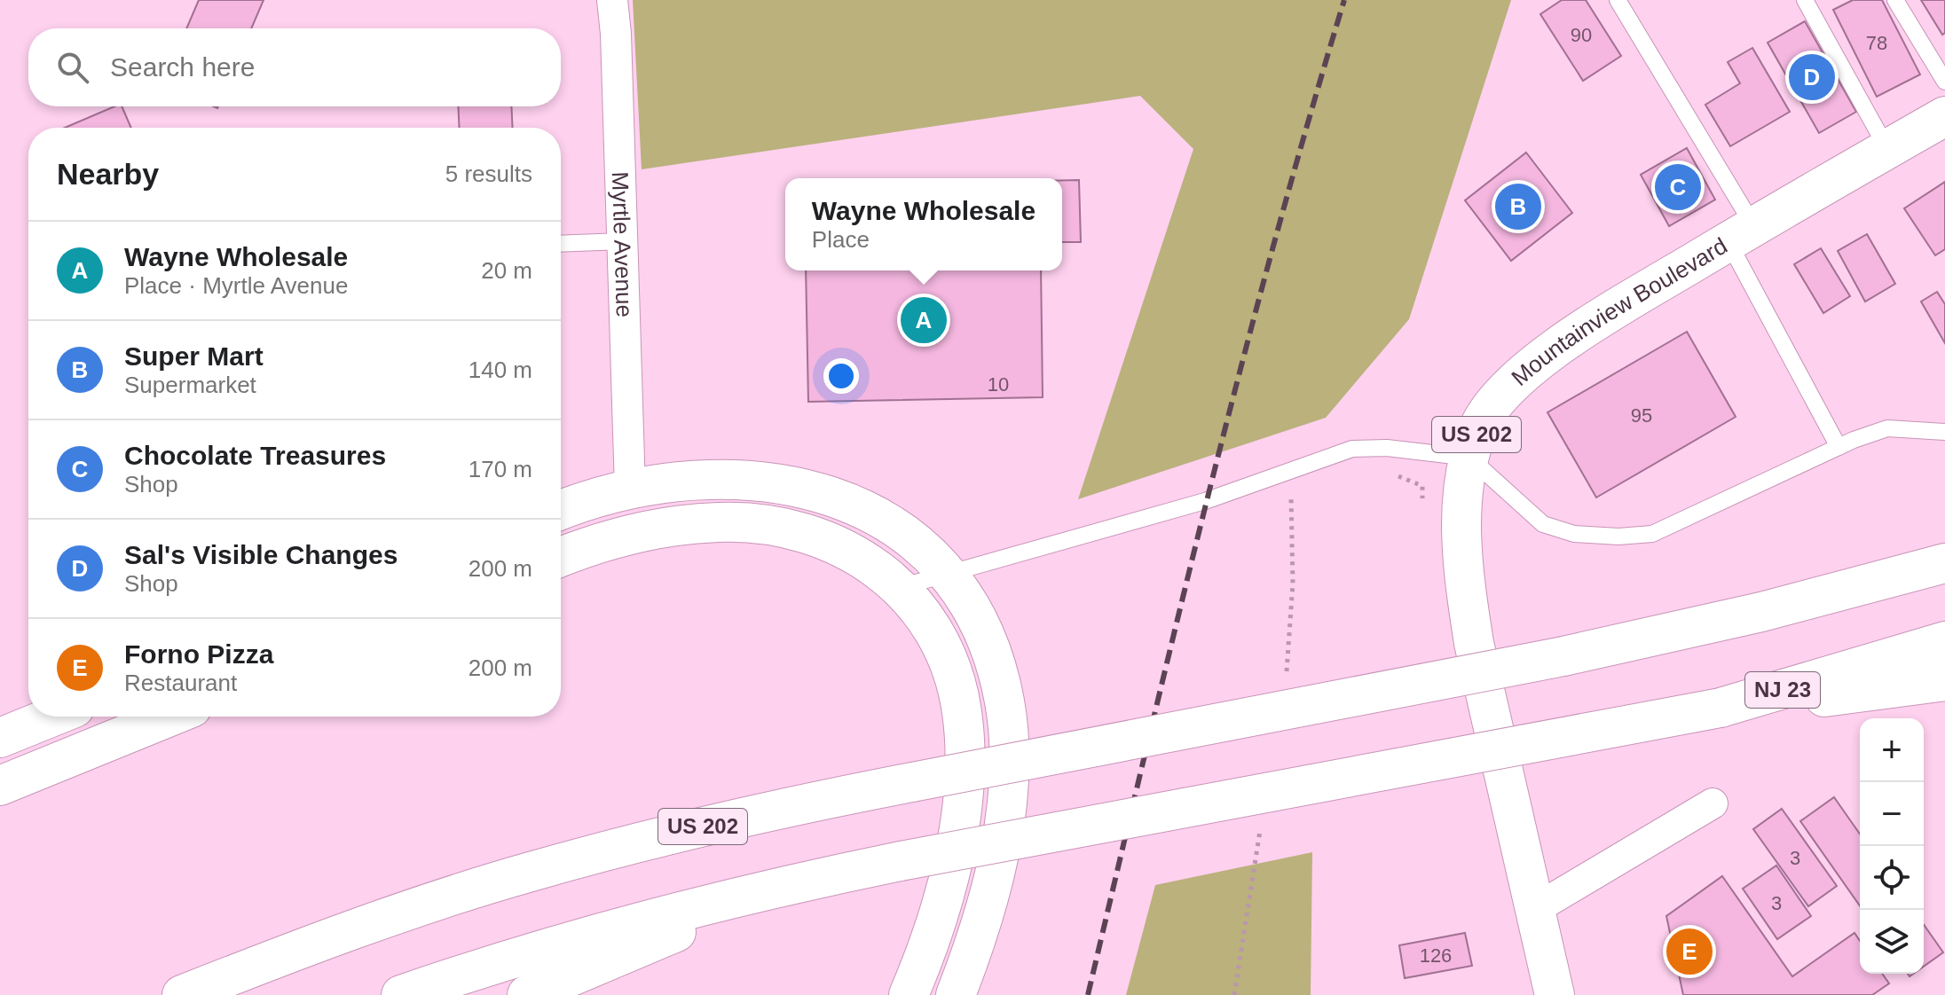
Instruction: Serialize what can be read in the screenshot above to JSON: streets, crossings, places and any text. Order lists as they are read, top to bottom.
{
  "streets": {
    "main road": ["Mountainview Boulevard", "US 202", "NJ 23"],
    "street": ["Myrtle Avenue"]
  },
  "house_numbers": [
    "90",
    "78",
    "10",
    "95",
    "3",
    "3",
    "126"
  ],
  "page": {
    "search": "Search here",
    "pins": [
      "D",
      "C",
      "B",
      "A",
      "E"
    ],
    "heading": ["Nearby", "5 results"],
    "popup": ["Wayne Wholesale", "Place"],
    "list": [
      {
        "mark": "A",
        "name": "Wayne Wholesale",
        "note": "Place · Myrtle Avenue",
        "value": "20 m"
      },
      {
        "mark": "B",
        "name": "Super Mart",
        "note": "Supermarket",
        "value": "140 m"
      },
      {
        "mark": "C",
        "name": "Chocolate Treasures",
        "note": "Shop",
        "value": "170 m"
      },
      {
        "mark": "D",
        "name": "Sal's Visible Changes",
        "note": "Shop",
        "value": "200 m"
      },
      {
        "mark": "E",
        "name": "Forno Pizza",
        "note": "Restaurant",
        "value": "200 m"
      }
    ],
    "map_buttons": ["+", "−"]
  }
}
